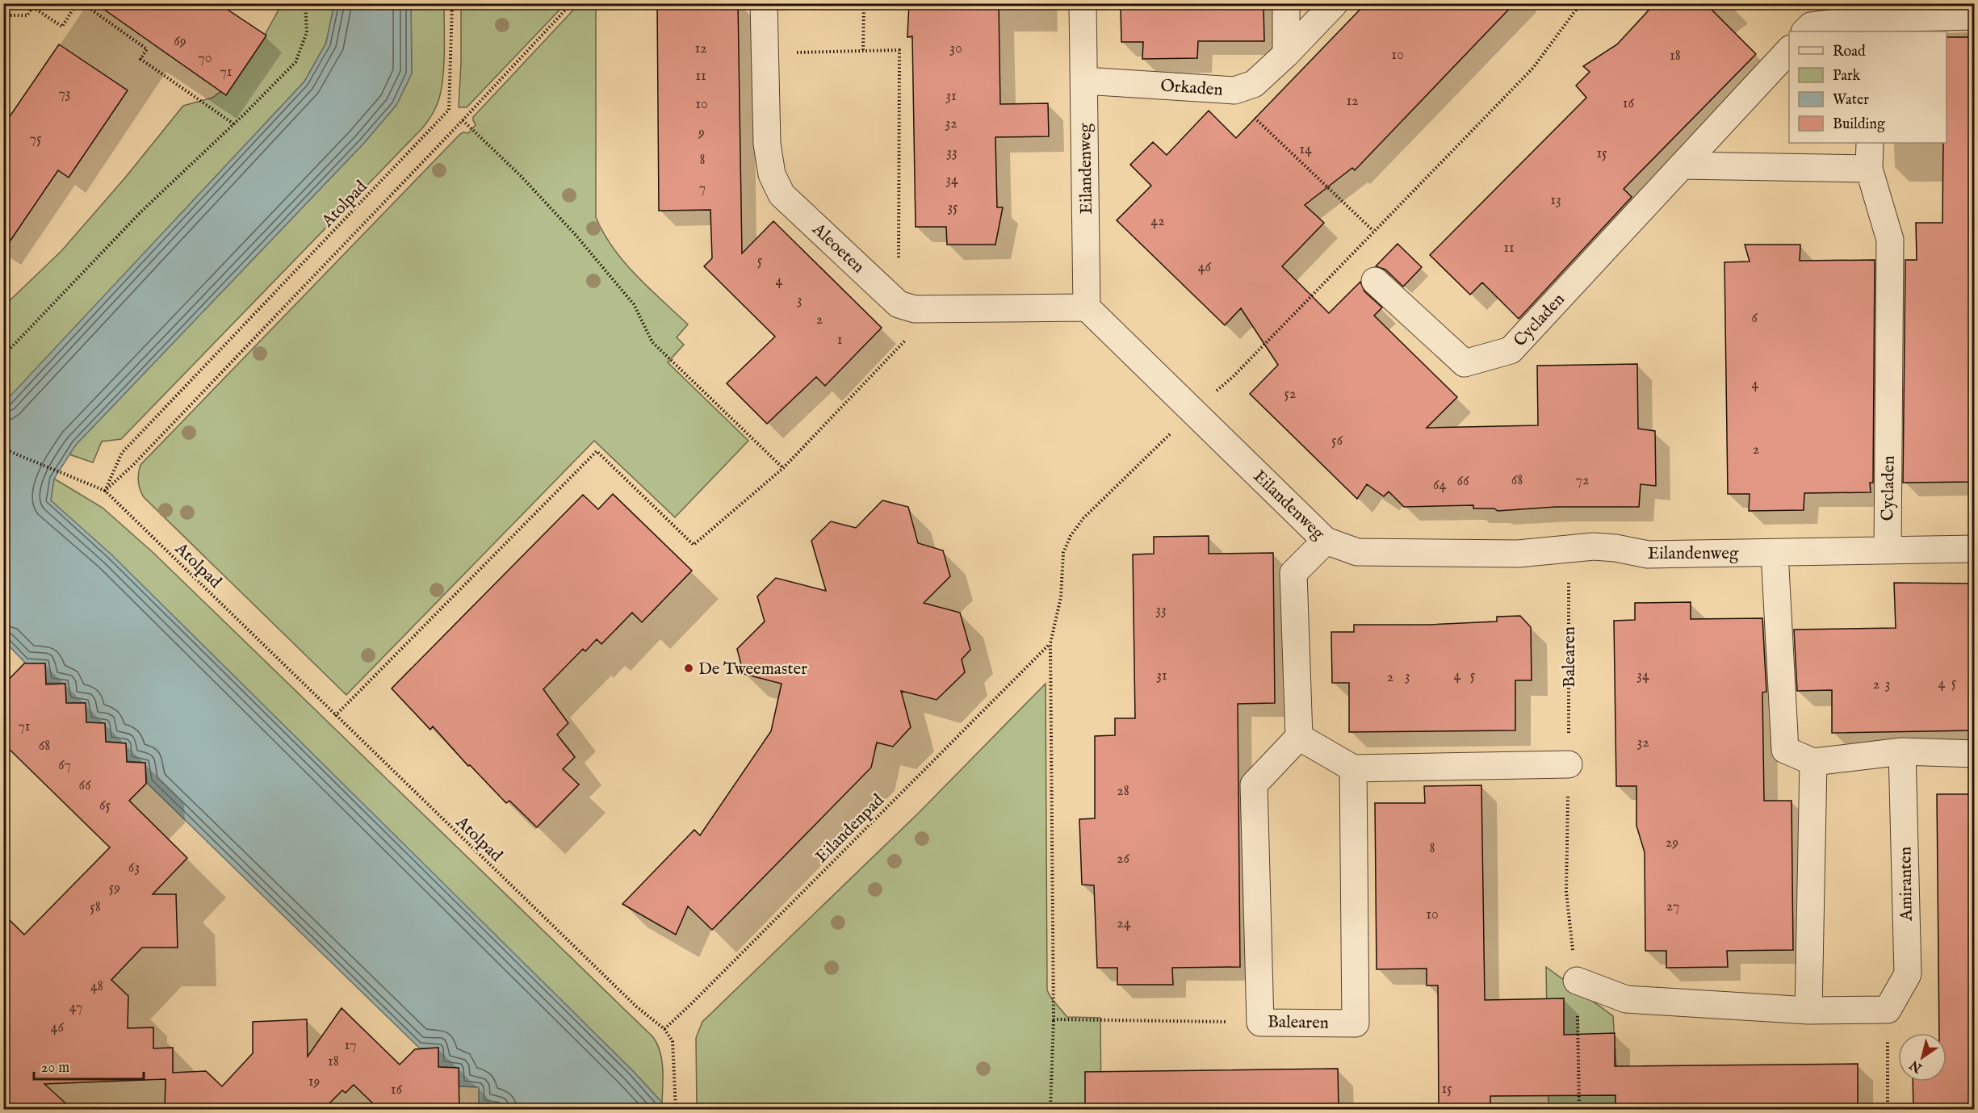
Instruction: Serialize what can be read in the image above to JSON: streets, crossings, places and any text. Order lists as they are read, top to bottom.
{
  "streets": {
    "street": [
      "Orkaden",
      "Eilandenweg",
      "Aleoeten",
      "Cycladen",
      "Balearen",
      "Amiranten"
    ],
    "path": ["Atolpad", "Eilandenpad"]
  },
  "crossings": [
    ["Orkaden", "Eilandenweg"],
    ["Eilandenweg", "Cycladen"],
    ["Eilandenweg", "Balearen"],
    ["Atolpad", "Eilandenpad"]
  ],
  "places": ["De Tweemaster"],
  "house_numbers": [
    "69",
    "12",
    "30",
    "10",
    "18",
    "70",
    "71",
    "11",
    "73",
    "31",
    "12",
    "16",
    "10",
    "32",
    "9",
    "75",
    "14",
    "33",
    "15",
    "8",
    "34",
    "7",
    "13",
    "35",
    "42",
    "11",
    "5",
    "46",
    "4",
    "3",
    "6",
    "2",
    "1",
    "4",
    "52",
    "56",
    "2",
    "68",
    "72",
    "66",
    "64",
    "33",
    "31",
    "4",
    "5",
    "34",
    "3",
    "2",
    "5",
    "4",
    "2",
    "3",
    "71",
    "32",
    "68",
    "67",
    "66",
    "28",
    "65",
    "29",
    "8",
    "26",
    "63",
    "59",
    "27",
    "58",
    "10",
    "24",
    "48",
    "47",
    "46",
    "17",
    "18",
    "19",
    "15",
    "16"
  ],
  "legend": [
    "Road",
    "Park",
    "Water",
    "Building"
  ],
  "scale_bar": "20 m",
  "north": "bottom left"
}
